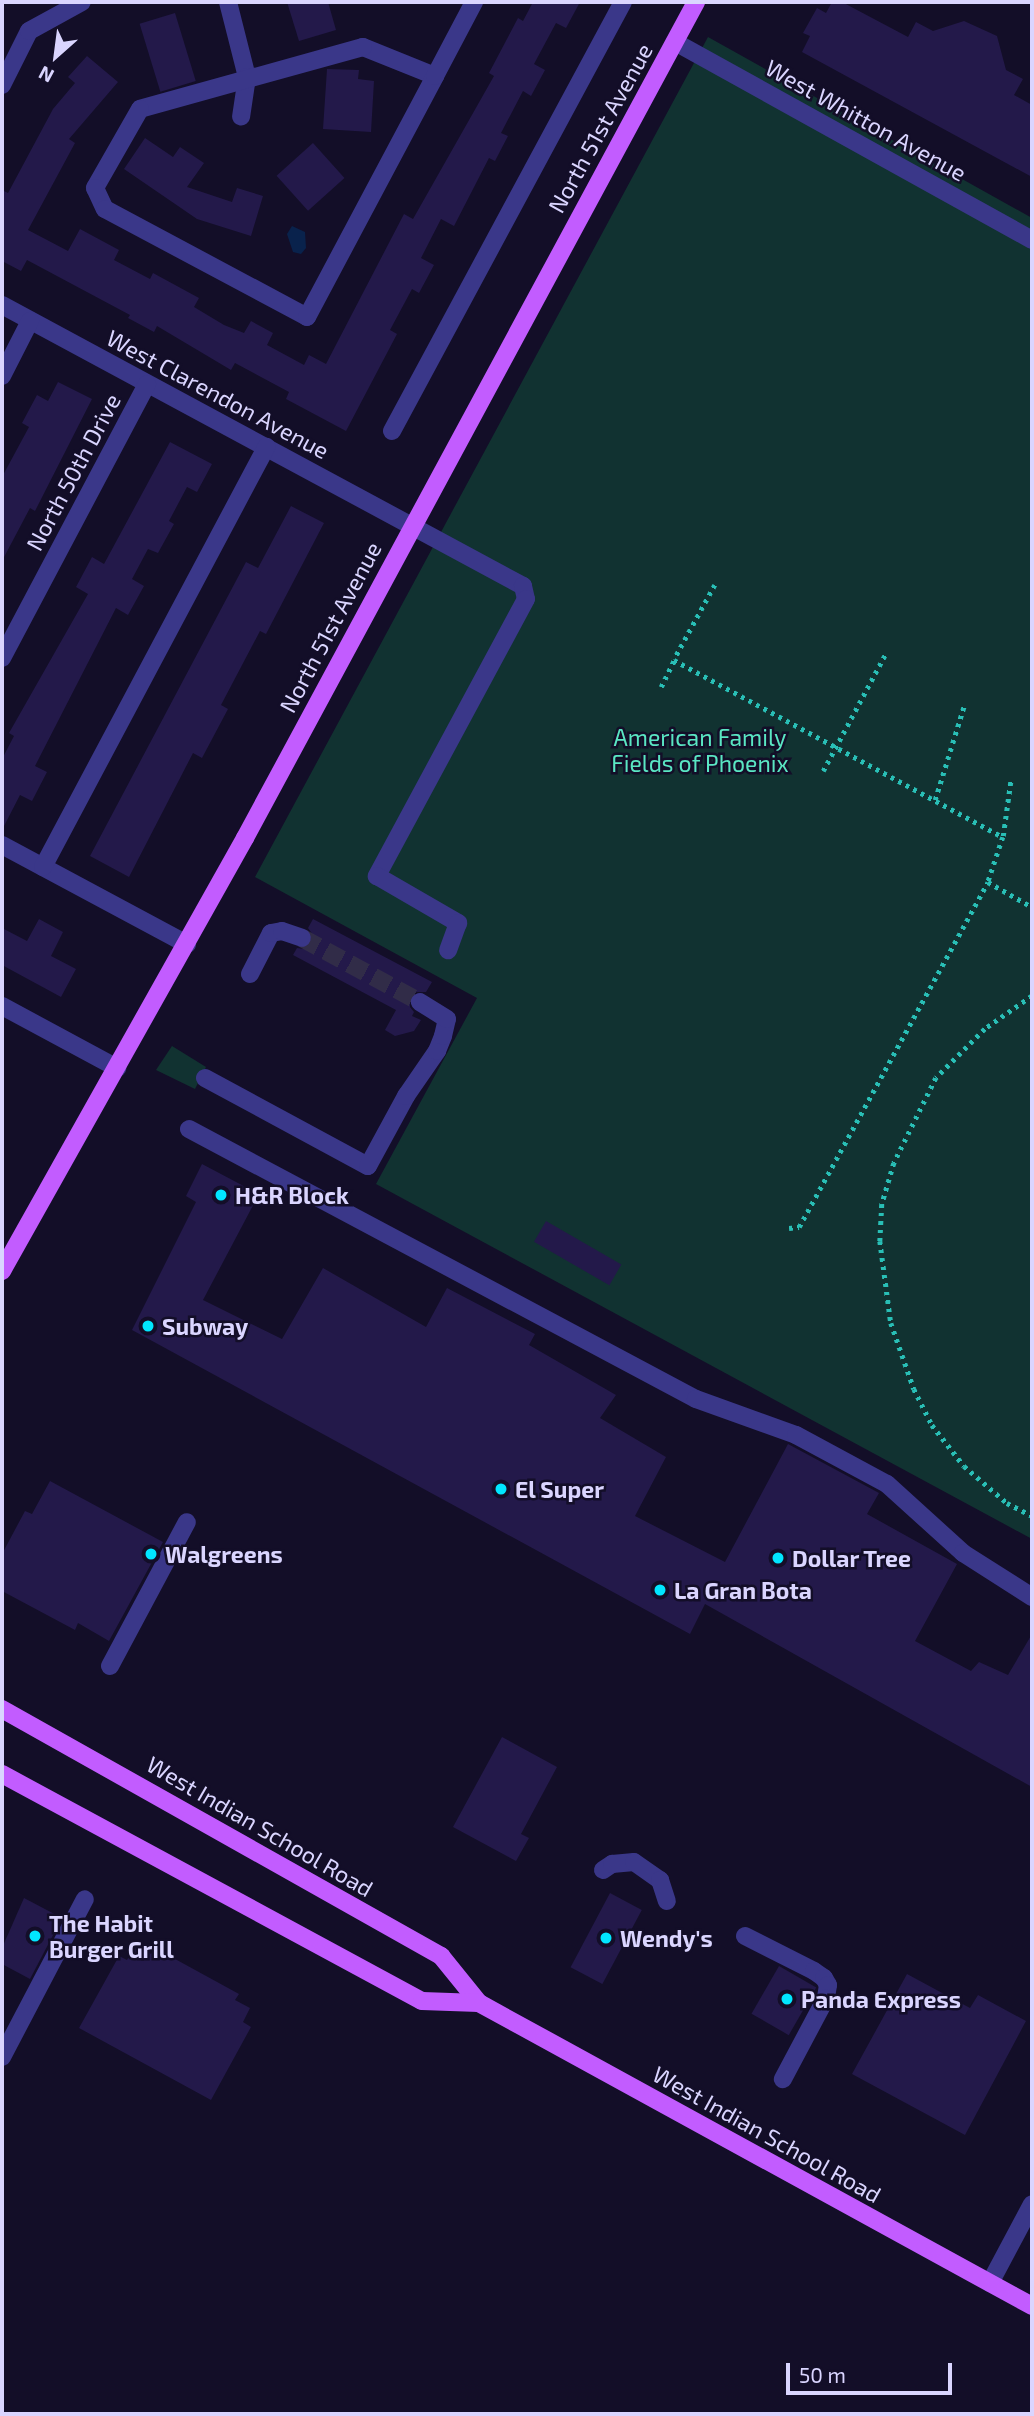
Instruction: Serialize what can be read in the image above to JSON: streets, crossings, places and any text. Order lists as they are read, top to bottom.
{
  "streets": {
    "main road": ["North 51st Avenue", "West Indian School Road"],
    "street": ["West Whitton Avenue", "West Clarendon Avenue", "North 50th Drive"]
  },
  "crossings": [
    ["West Whitton Avenue", "North 51st Avenue"],
    ["North 51st Avenue", "West Clarendon Avenue"],
    ["West Clarendon Avenue", "North 50th Drive"]
  ],
  "parks": ["American Family Fields of Phoenix"],
  "places": [
    "H&R Block",
    "Subway",
    "El Super",
    "Walgreens",
    "Dollar Tree",
    "La Gran Bota",
    "The Habit Burger Grill",
    "Wendy's",
    "Panda Express"
  ],
  "scale_bar": "50 m",
  "north": "bottom left"
}
